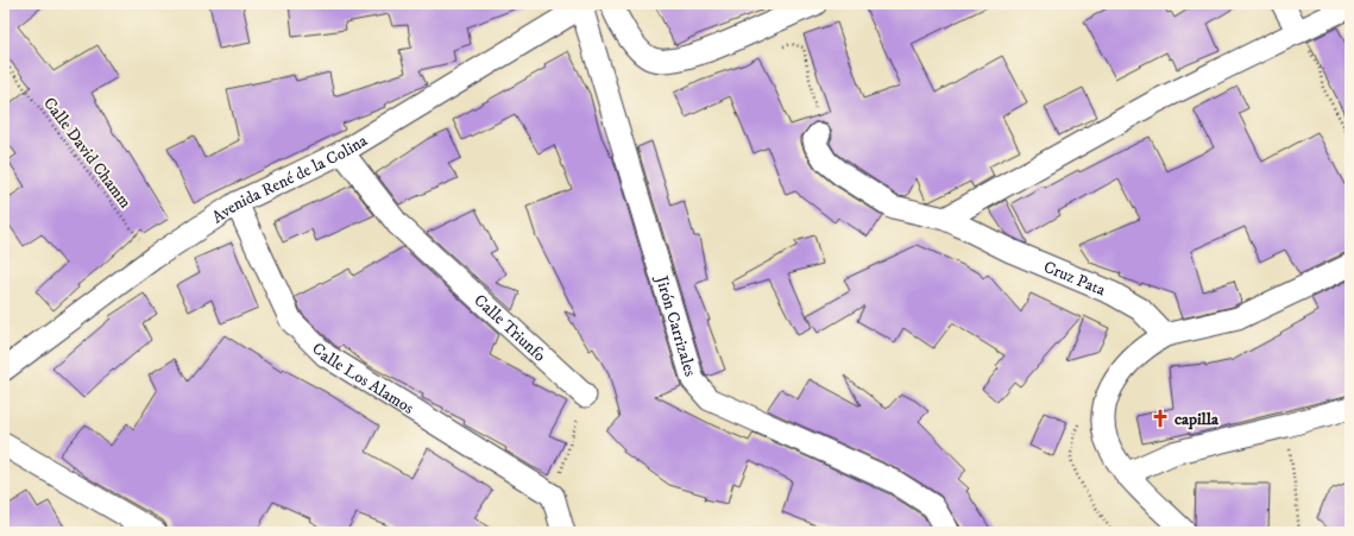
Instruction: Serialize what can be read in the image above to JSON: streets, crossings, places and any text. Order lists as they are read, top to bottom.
{
  "streets": {
    "street": [
      "Avenida René de la Colina",
      "Cruz Pata",
      "Jirón Carrizales",
      "Calle Triunfo",
      "Calle Los Alamos"
    ],
    "path": ["Calle David Chamm"]
  },
  "crossings": [
    ["Calle David Chamm", "Avenida René de la Colina"],
    ["Avenida René de la Colina", "Jirón Carrizales"],
    ["Avenida René de la Colina", "Calle Triunfo"],
    ["Avenida René de la Colina", "Calle Los Alamos"]
  ],
  "places": {
    "church": ["capilla"]
  }
}
